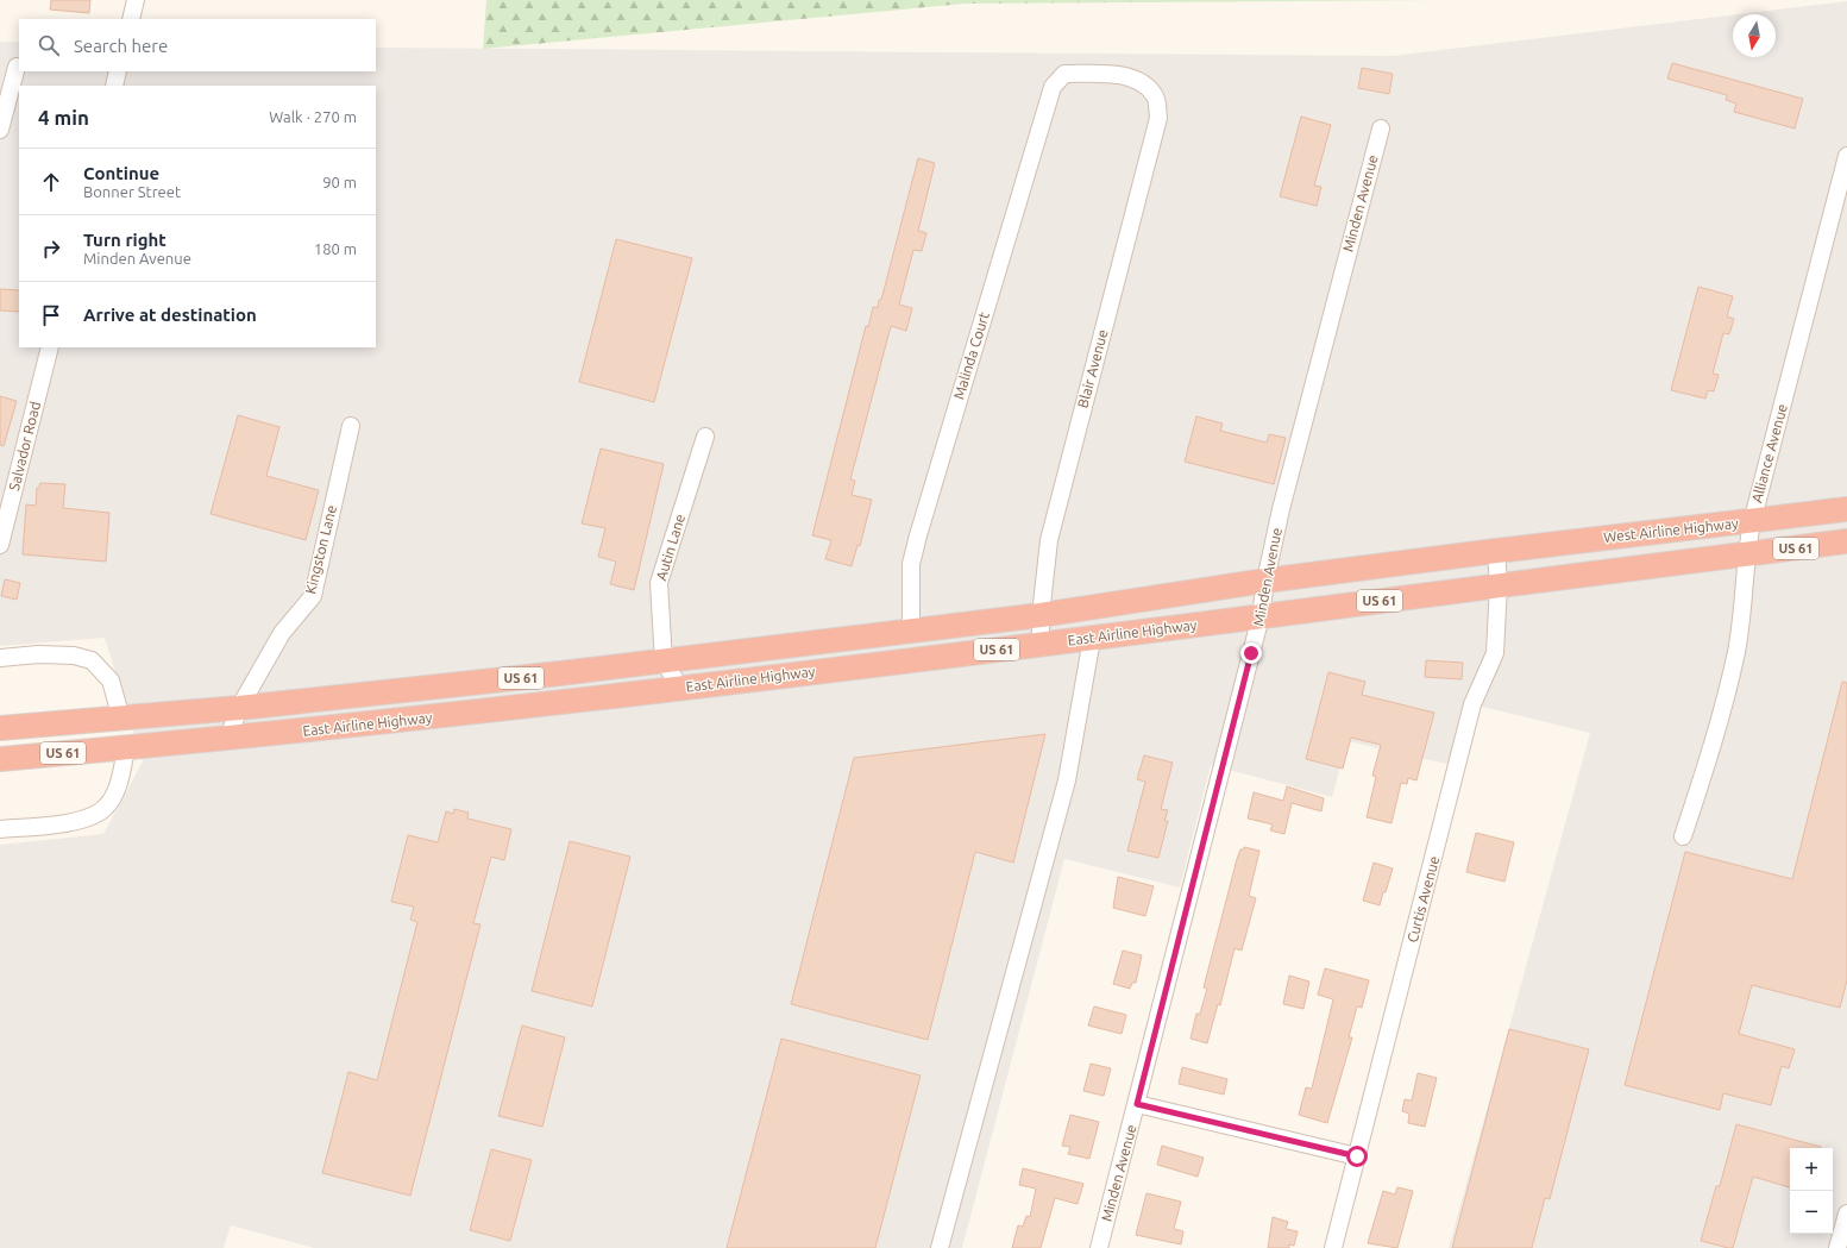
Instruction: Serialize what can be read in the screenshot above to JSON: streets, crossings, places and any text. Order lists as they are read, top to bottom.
{
  "streets": {
    "highway": ["West Airline Highway", "US 61", "East Airline Highway"],
    "street": [
      "Minden Avenue",
      "Malinda Court",
      "Blair Avenue",
      "Salvador Road",
      "Alliance Avenue",
      "Autin Lane",
      "Kingston Lane",
      "Curtis Avenue"
    ]
  },
  "crossings": [
    ["Minden Avenue", "East Airline Highway"],
    ["Malinda Court", "Blair Avenue"],
    ["Malinda Court", "East Airline Highway"],
    ["Blair Avenue", "East Airline Highway"],
    ["Alliance Avenue", "West Airline Highway"],
    ["Alliance Avenue", "US 61"],
    ["West Airline Highway", "East Airline Highway"],
    ["West Airline Highway", "Curtis Avenue"],
    ["Autin Lane", "East Airline Highway"],
    ["US 61", "East Airline Highway"],
    ["US 61", "Curtis Avenue"],
    ["Kingston Lane", "East Airline Highway"],
    ["East Airline Highway", "Curtis Avenue"]
  ],
  "north": "bottom",
  "page": {
    "search": "Search here",
    "heading": ["4 min", "Walk · 270 m"],
    "list": [
      ["Continue", "Bonner Street", "90 m"],
      ["Turn right", "Minden Avenue", "180 m"],
      "Arrive at destination"
    ],
    "map_buttons": ["+", "−"]
  }
}
